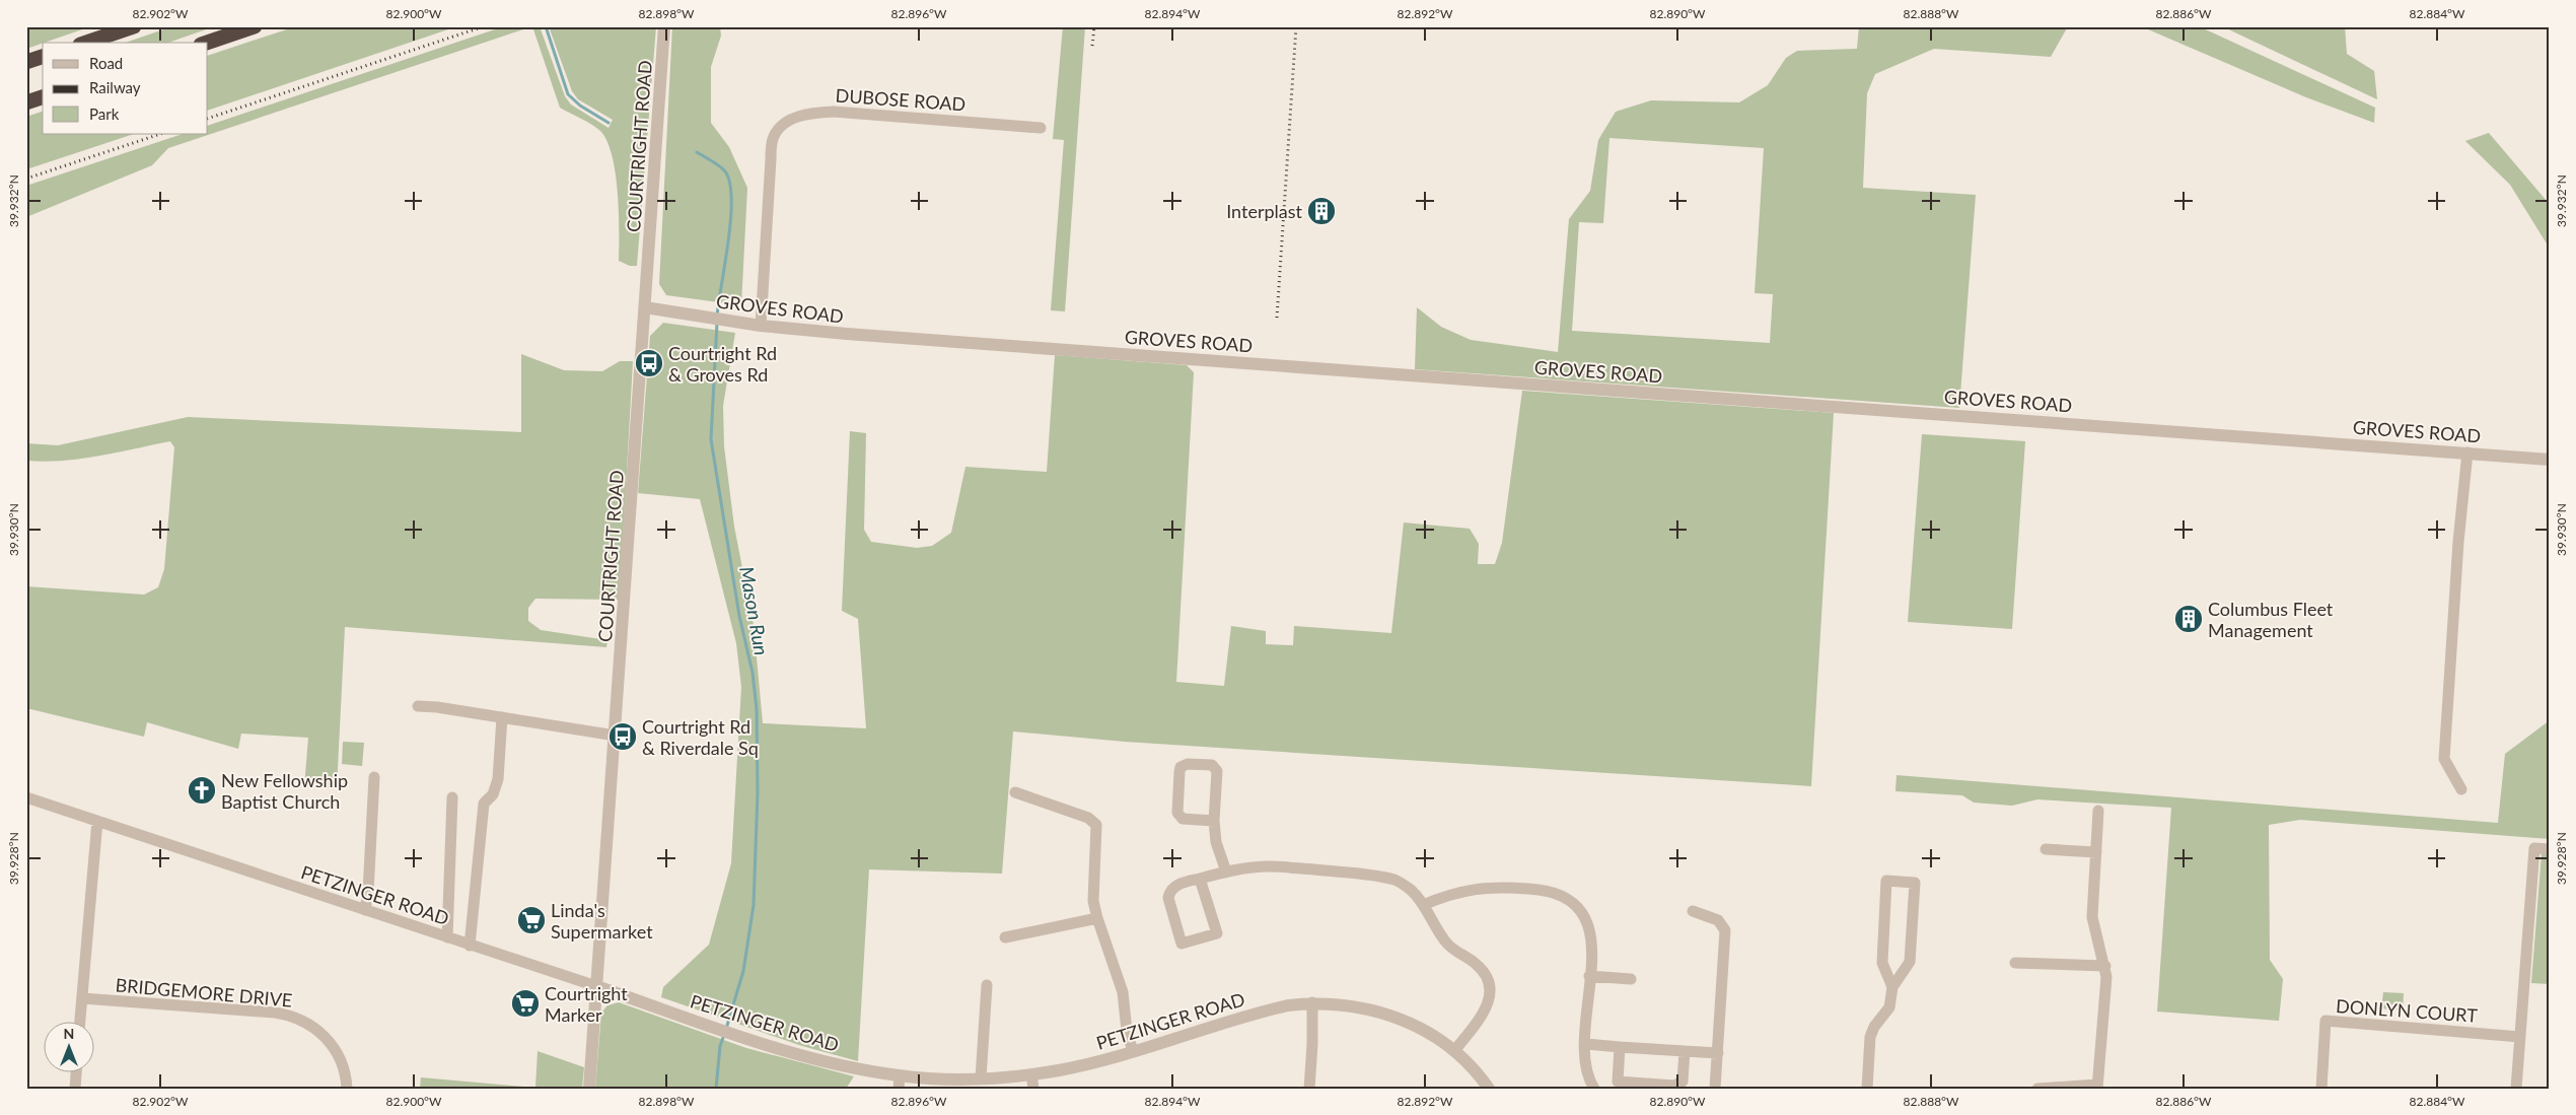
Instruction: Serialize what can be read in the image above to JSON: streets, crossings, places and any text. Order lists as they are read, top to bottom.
{
  "streets": {
    "street": [
      "DUBOSE ROAD",
      "COURTRIGHT ROAD",
      "GROVES ROAD",
      "PETZINGER ROAD",
      "BRIDGEMORE DRIVE",
      "DONLYN COURT"
    ]
  },
  "crossings": [
    ["DUBOSE ROAD", "GROVES ROAD"],
    ["COURTRIGHT ROAD", "GROVES ROAD"],
    ["COURTRIGHT ROAD", "PETZINGER ROAD"]
  ],
  "water": ["Mason Run"],
  "places": {
    "building": ["Interplast", "Columbus Fleet Management"],
    "bus stop": ["Courtright Rd & Groves Rd", "Courtright Rd & Riverdale Sq"],
    "church": ["New Fellowship Baptist Church"],
    "supermarket": ["Linda's Supermarket", "Courtright Marker"]
  },
  "legend": ["Road", "Railway", "Park"],
  "north": "top",
  "coordinates": [
    "82.902°W",
    "82.900°W",
    "82.898°W",
    "82.896°W",
    "82.894°W",
    "82.892°W",
    "82.890°W",
    "82.888°W",
    "82.886°W",
    "82.884°W",
    "39.932°N",
    "39.930°N",
    "39.928°N"
  ]
}
